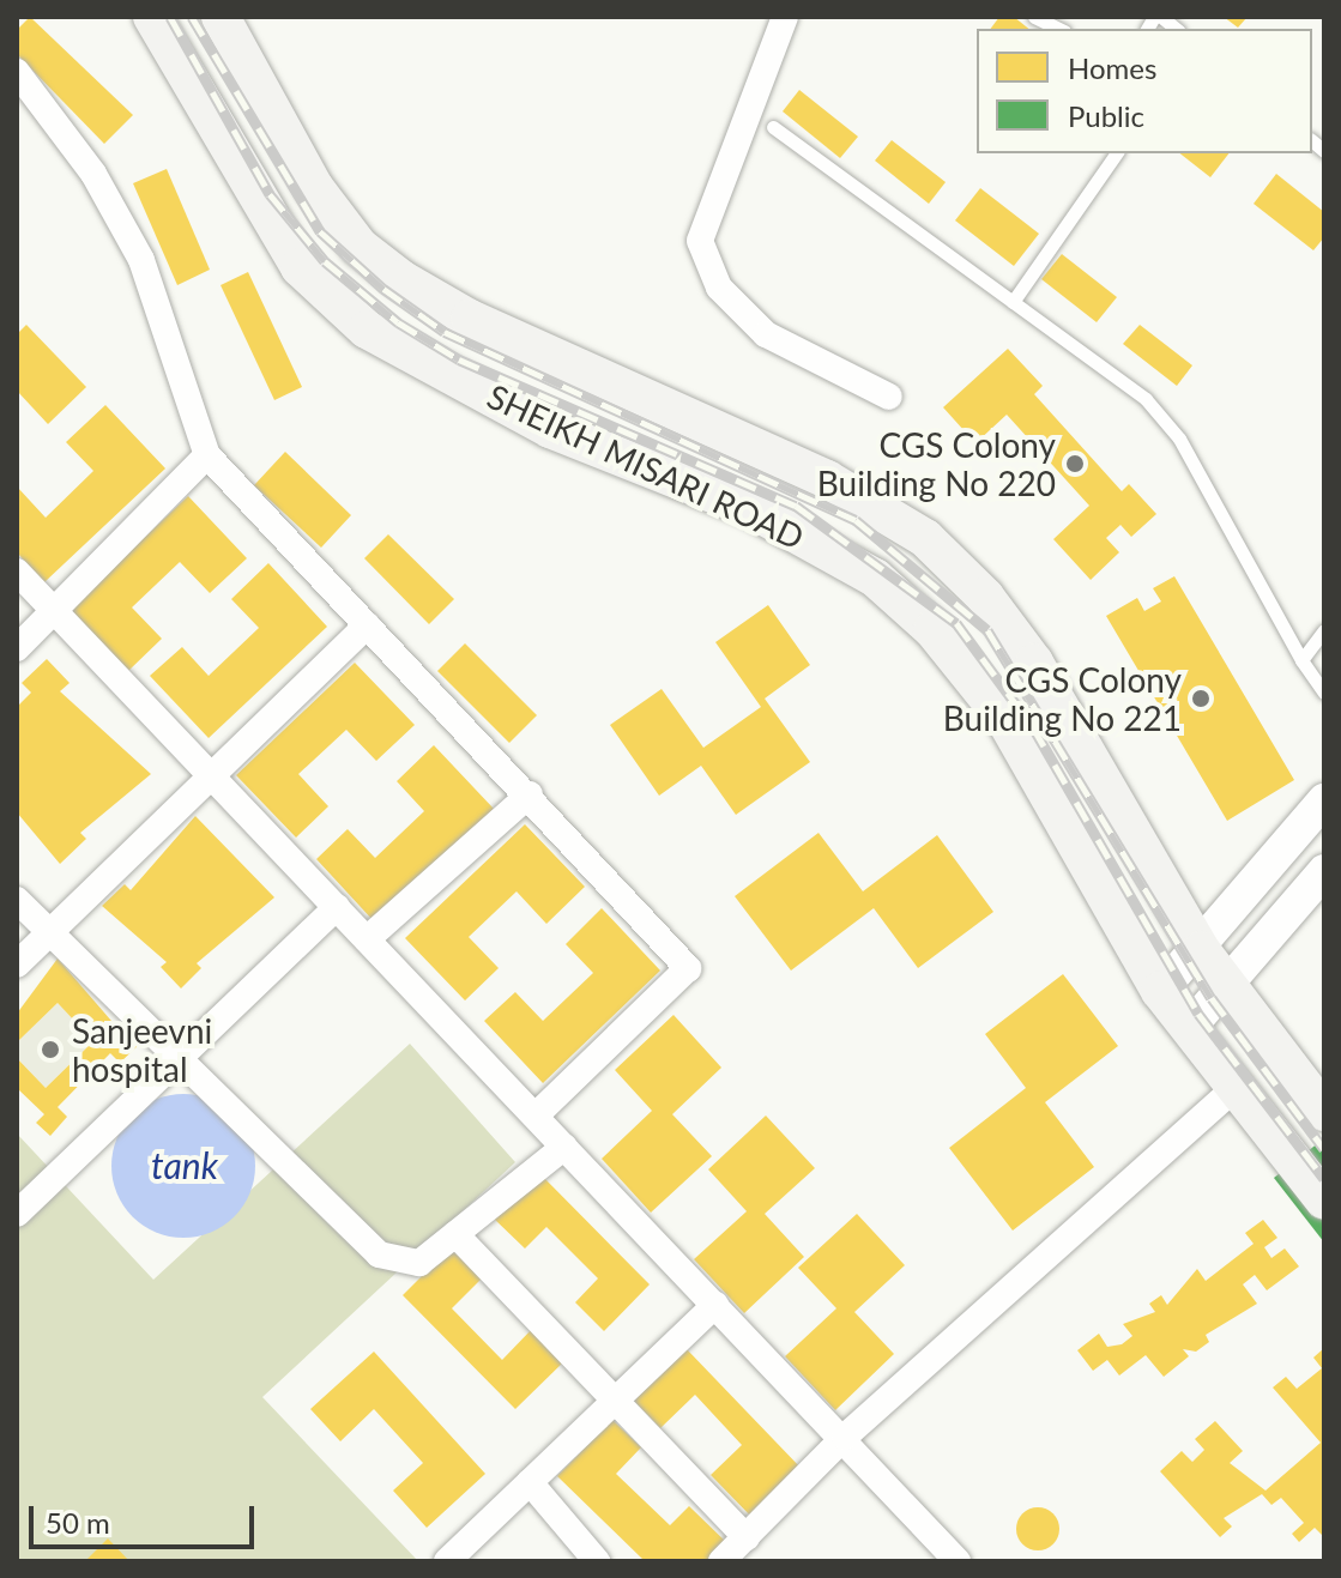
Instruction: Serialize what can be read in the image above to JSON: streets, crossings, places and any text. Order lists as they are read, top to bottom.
{
  "streets": {
    "main road": ["SHEIKH MISARI ROAD"]
  },
  "water": ["tank"],
  "places": ["CGS Colony Building No 220", "CGS Colony Building No 221", "Sanjeevni hospital"],
  "legend": ["Homes", "Public"],
  "scale_bar": "50 m"
}
